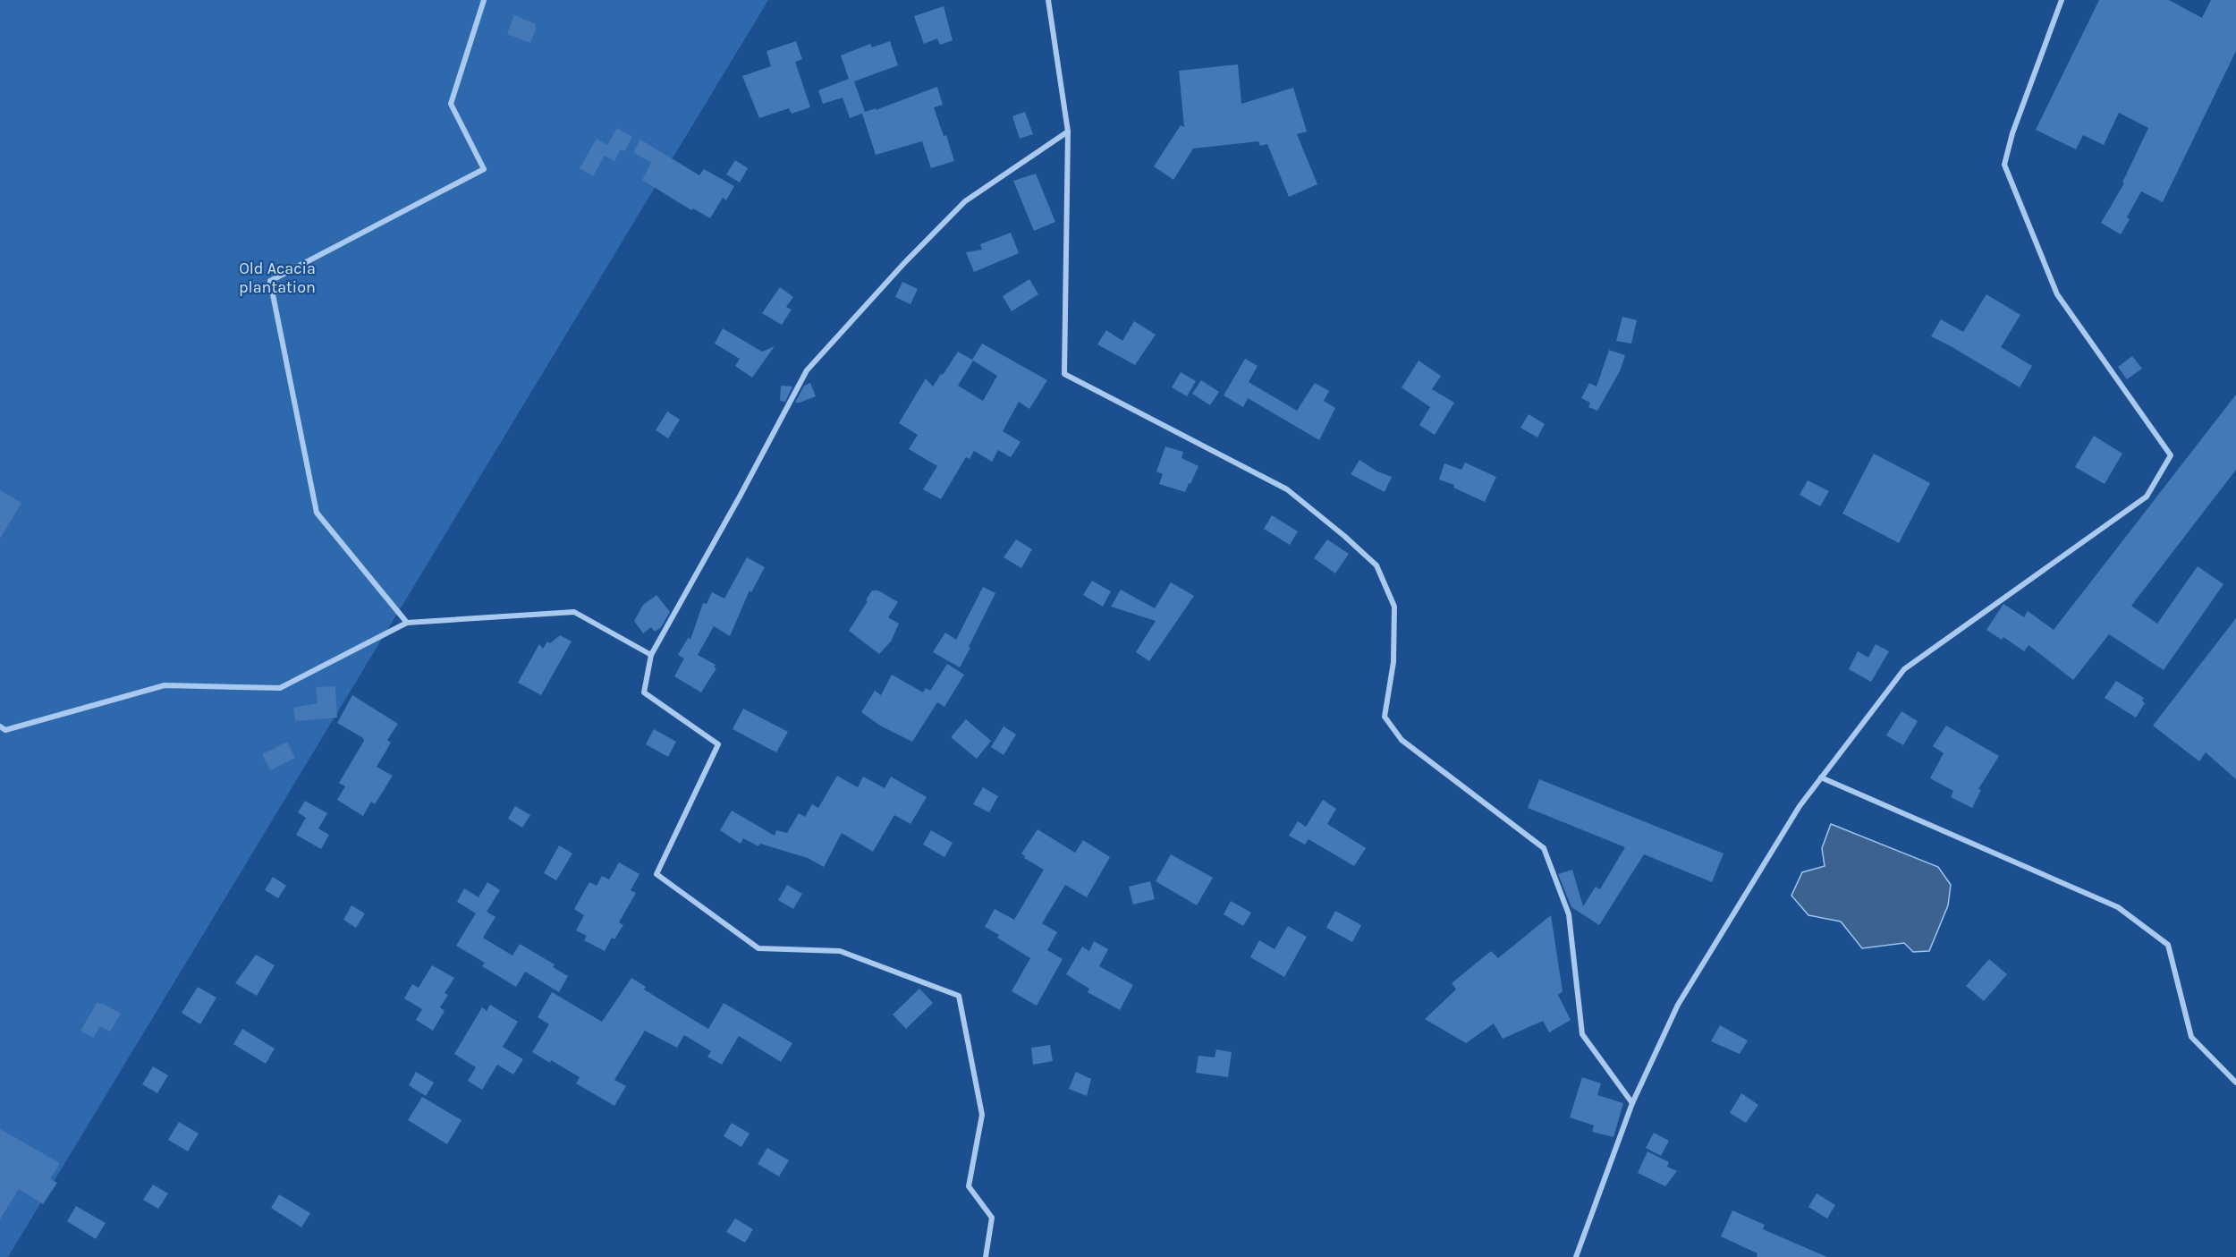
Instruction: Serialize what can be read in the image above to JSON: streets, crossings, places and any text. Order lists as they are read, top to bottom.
{
  "parks": ["Old Acacia plantation"]
}
